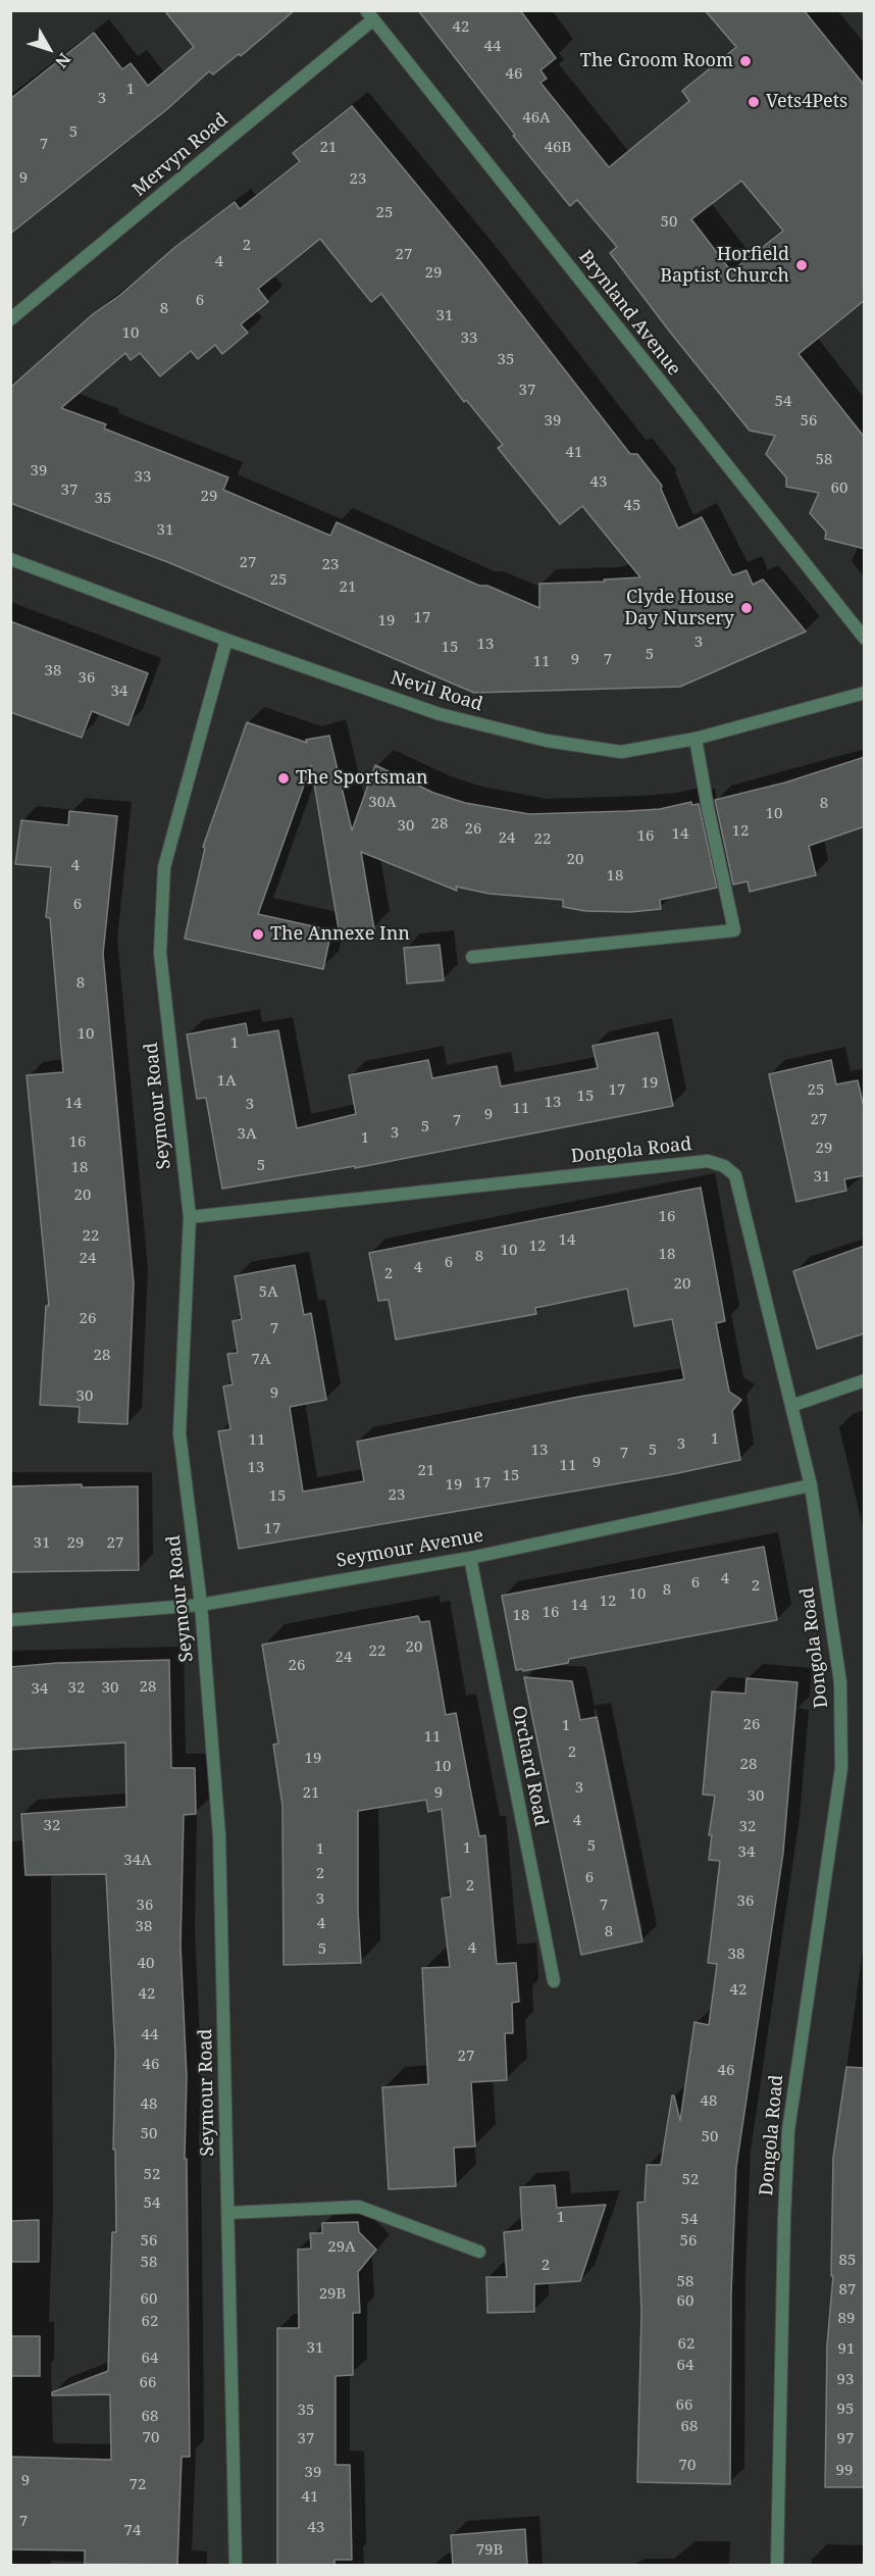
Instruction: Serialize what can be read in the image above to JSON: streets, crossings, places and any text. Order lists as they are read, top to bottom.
{
  "streets": {
    "street": [
      "Mervyn Road",
      "Brynland Avenue",
      "Nevil Road",
      "Seymour Road",
      "Dongola Road",
      "Seymour Avenue",
      "Orchard Road"
    ]
  },
  "crossings": [
    ["Mervyn Road", "Brynland Avenue"],
    ["Nevil Road", "Seymour Road"],
    ["Seymour Road", "Dongola Road"],
    ["Seymour Road", "Seymour Avenue"],
    ["Dongola Road", "Seymour Avenue"],
    ["Seymour Avenue", "Orchard Road"]
  ],
  "places": [
    "The Groom Room",
    "Vets4Pets",
    "Horfield Baptist Church",
    "Clyde House Day Nursery",
    "The Sportsman",
    "The Annexe Inn"
  ],
  "house_numbers": [
    "42",
    "44",
    "46",
    "1",
    "3",
    "46A",
    "5",
    "7",
    "21",
    "46B",
    "9",
    "23",
    "25",
    "50",
    "2",
    "27",
    "4",
    "29",
    "6",
    "8",
    "31",
    "10",
    "33",
    "35",
    "37",
    "54",
    "39",
    "56",
    "41",
    "58",
    "39",
    "33",
    "43",
    "60",
    "37",
    "29",
    "35",
    "45",
    "31",
    "27",
    "23",
    "25",
    "21",
    "17",
    "19",
    "3",
    "13",
    "15",
    "5",
    "9",
    "7",
    "11",
    "38",
    "36",
    "34",
    "30A",
    "8",
    "10",
    "28",
    "30",
    "26",
    "12",
    "14",
    "16",
    "24",
    "22",
    "20",
    "4",
    "18",
    "6",
    "8",
    "10",
    "1",
    "1A",
    "19",
    "17",
    "25",
    "15",
    "13",
    "14",
    "3",
    "11",
    "9",
    "27",
    "7",
    "5",
    "3",
    "3A",
    "1",
    "16",
    "29",
    "5",
    "18",
    "31",
    "20",
    "16",
    "22",
    "14",
    "12",
    "10",
    "18",
    "8",
    "24",
    "6",
    "4",
    "2",
    "20",
    "5A",
    "26",
    "7",
    "28",
    "7A",
    "9",
    "30",
    "1",
    "11",
    "3",
    "13",
    "5",
    "7",
    "9",
    "11",
    "13",
    "21",
    "15",
    "17",
    "19",
    "23",
    "15",
    "17",
    "31",
    "29",
    "27",
    "4",
    "6",
    "2",
    "8",
    "10",
    "12",
    "14",
    "16",
    "18",
    "20",
    "22",
    "24",
    "26",
    "28",
    "32",
    "30",
    "34",
    "26",
    "1",
    "11",
    "2",
    "19",
    "28",
    "10",
    "3",
    "21",
    "9",
    "30",
    "4",
    "32",
    "32",
    "5",
    "1",
    "1",
    "34",
    "34A",
    "2",
    "6",
    "2",
    "3",
    "36",
    "36",
    "7",
    "4",
    "38",
    "8",
    "4",
    "5",
    "38",
    "40",
    "42",
    "42",
    "44",
    "27",
    "46",
    "46",
    "48",
    "48",
    "50",
    "50",
    "52",
    "52",
    "54",
    "1",
    "54",
    "56",
    "56",
    "29A",
    "85",
    "58",
    "2",
    "58",
    "87",
    "29B",
    "60",
    "60",
    "89",
    "62",
    "62",
    "31",
    "91",
    "64",
    "64",
    "93",
    "66",
    "66",
    "95",
    "35",
    "68",
    "68",
    "70",
    "37",
    "97",
    "70",
    "99",
    "39",
    "9",
    "72",
    "41",
    "7",
    "43",
    "74",
    "79B"
  ],
  "north": "bottom right"
}
